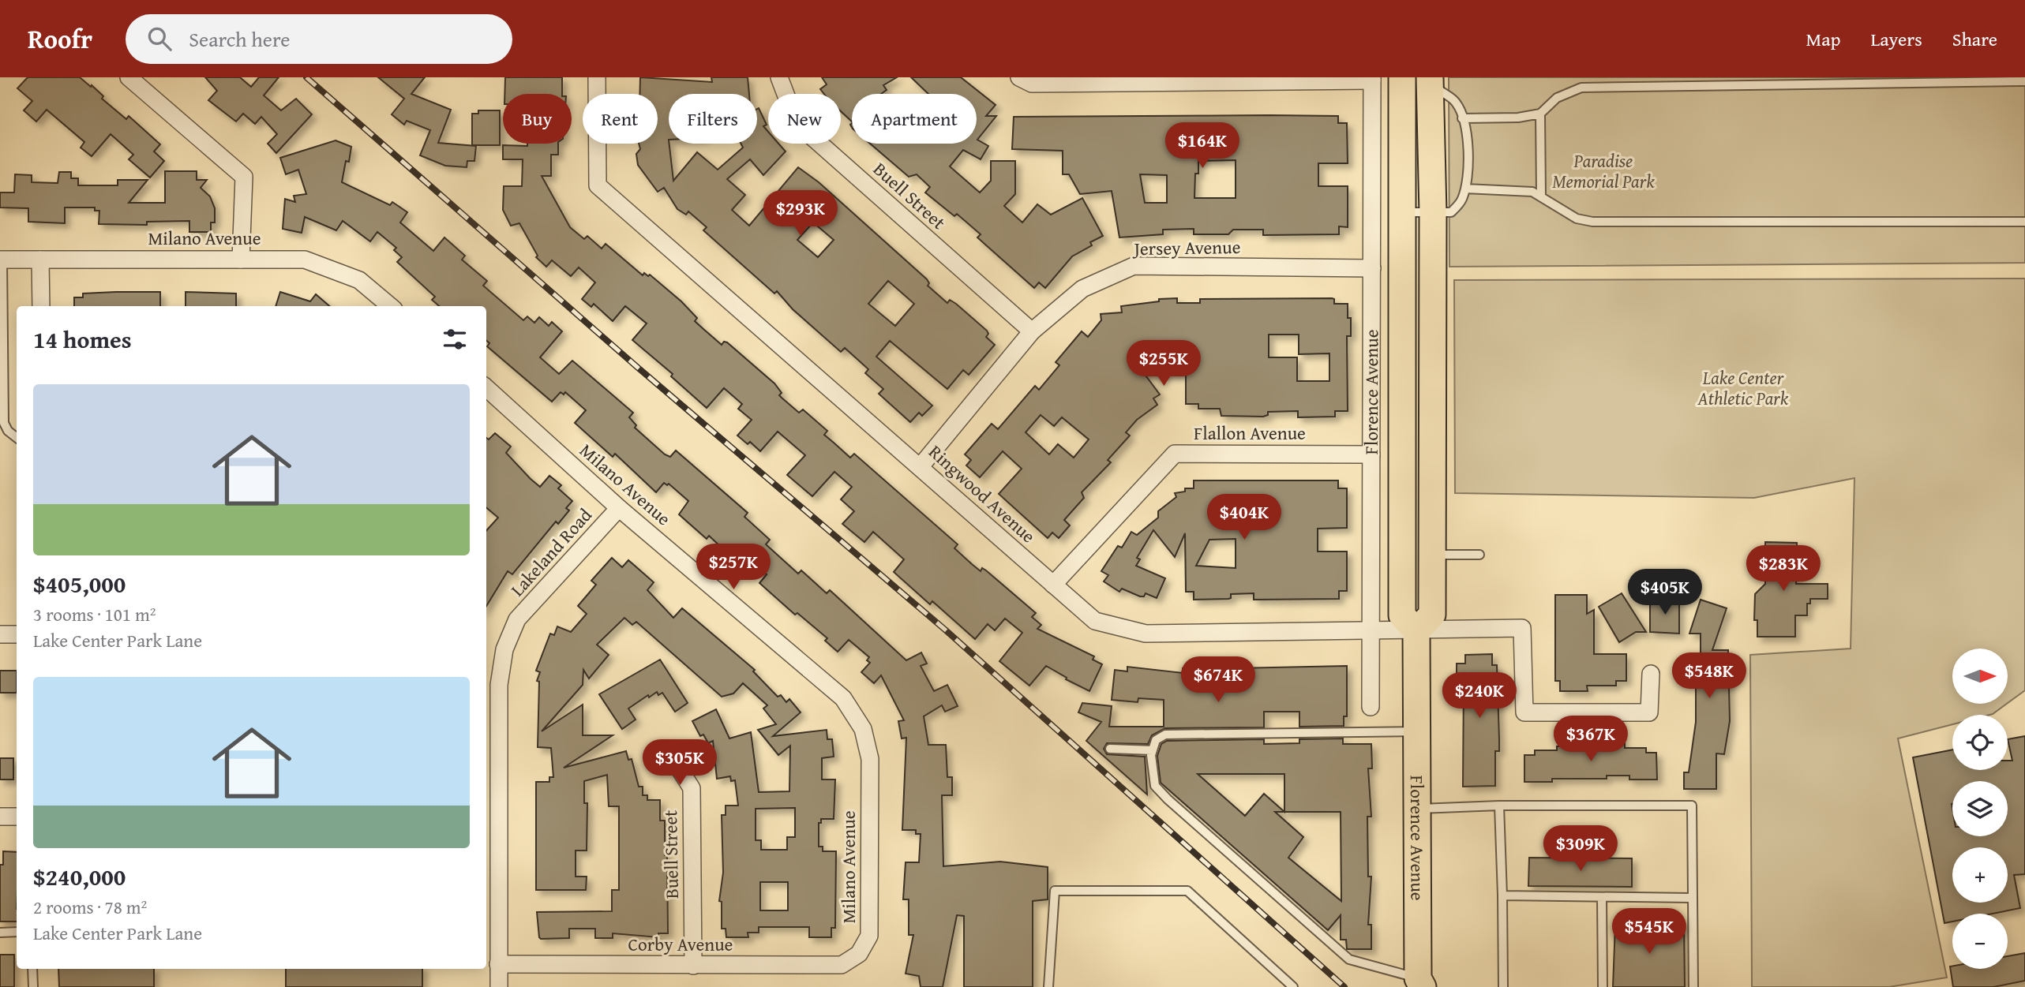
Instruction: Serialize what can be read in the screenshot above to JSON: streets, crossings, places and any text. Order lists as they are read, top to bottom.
{
  "streets": {
    "main road": ["Florence Avenue"],
    "street": [
      "Buell Street",
      "Milano Avenue",
      "Jersey Avenue",
      "Flallon Avenue",
      "Ringwood Avenue",
      "Lakeland Road",
      "Corby Avenue"
    ]
  },
  "crossings": [
    ["Buell Street", "Jersey Avenue"],
    ["Buell Street", "Corby Avenue"],
    ["Milano Avenue", "Lakeland Road"],
    ["Milano Avenue", "Corby Avenue"],
    ["Jersey Avenue", "Florence Avenue"],
    ["Jersey Avenue", "Ringwood Avenue"],
    ["Florence Avenue", "Flallon Avenue"],
    ["Florence Avenue", "Ringwood Avenue"],
    ["Flallon Avenue", "Ringwood Avenue"],
    ["Lakeland Road", "Corby Avenue"]
  ],
  "parks": ["Paradise Memorial Park", "Lake Center Athletic Park"],
  "north": "right",
  "page": {
    "header": "Roofr",
    "search": "Search here",
    "nav": ["Map", "Layers", "Share"],
    "chip": [
      "Buy",
      "Rent",
      "Filters",
      "New",
      "Apartment"
    ],
    "price": [
      "$164K",
      "$293K",
      "$255K",
      "$404K",
      "$257K",
      "$283K",
      "$405K",
      "$548K",
      "$674K",
      "$240K",
      "$367K",
      "$305K",
      "$309K",
      "$545K"
    ],
    "heading": "14 homes",
    "list": [
      {
        "name": "$405,000",
        "note": "3 rooms · 101 m² · Lake Center Park Lane"
      },
      {
        "name": "$240,000",
        "note": "2 rooms · 78 m² · Lake Center Park Lane"
      }
    ],
    "map_buttons": ["+", "−"]
  }
}
